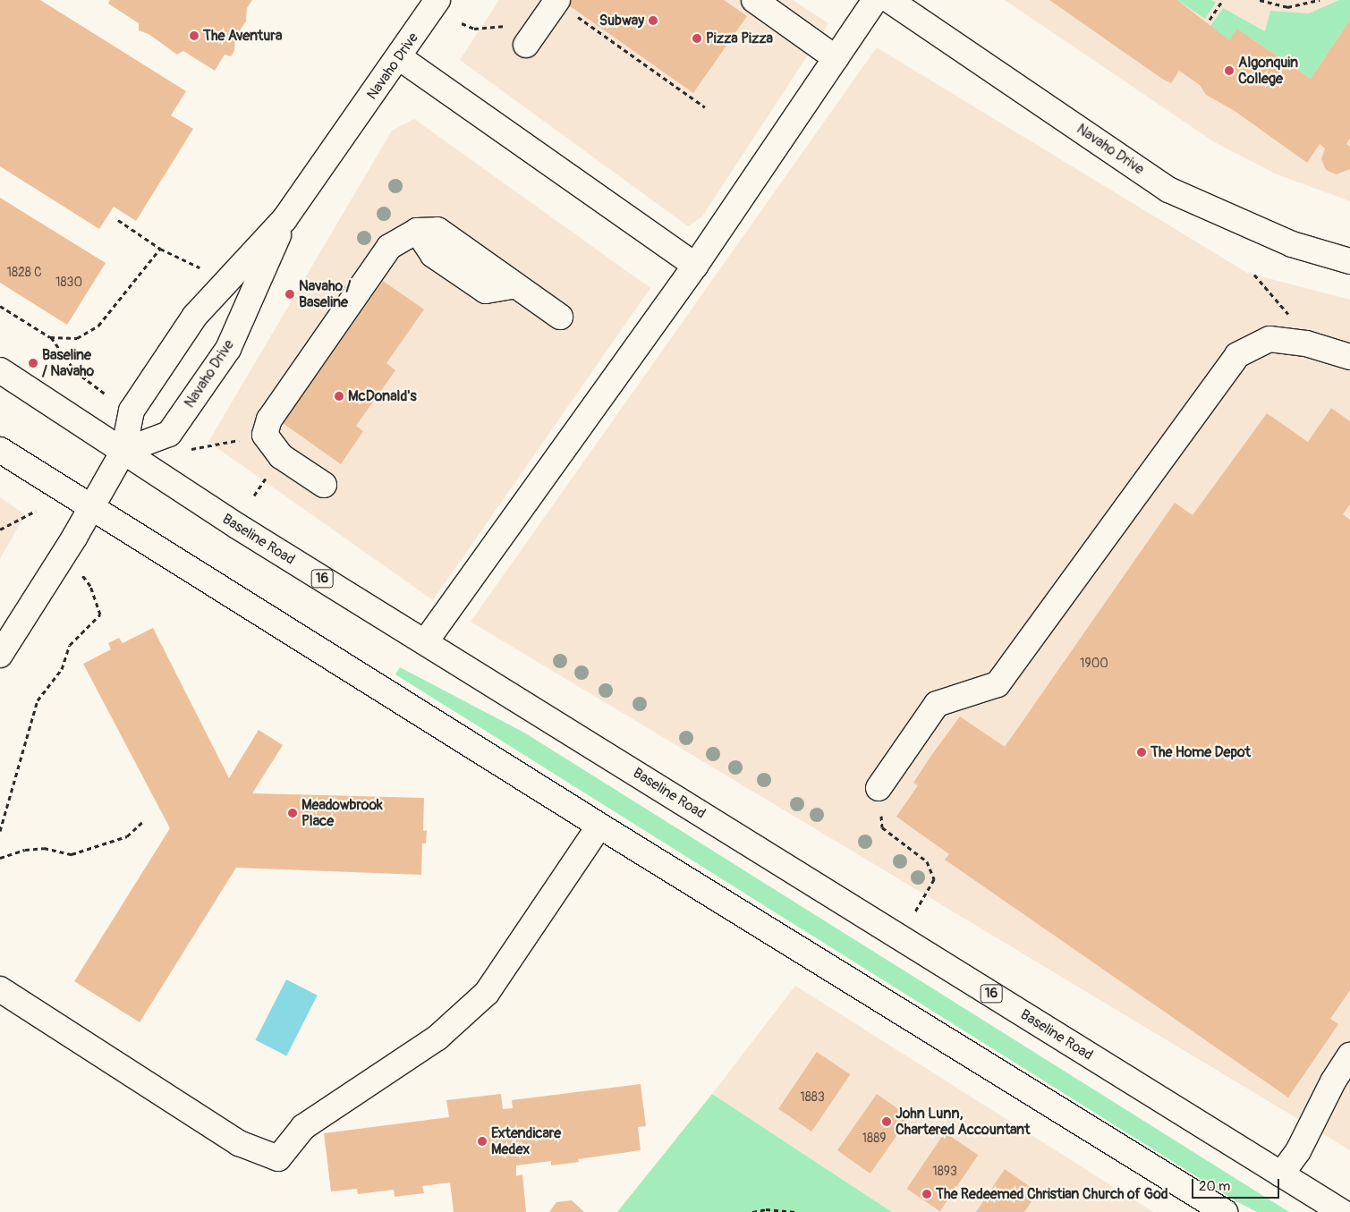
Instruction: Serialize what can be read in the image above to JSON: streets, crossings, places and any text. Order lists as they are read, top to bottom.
{
  "streets": {
    "main road": ["Navaho Drive", "Baseline Road", "16"]
  },
  "crossings": [
    ["Navaho Drive", "Baseline Road"]
  ],
  "places": [
    "Subway",
    "The Aventura",
    "Pizza Pizza",
    "Algonquin College",
    "Navaho / Baseline",
    "Baseline / Navaho",
    "McDonald's",
    "The Home Depot",
    "Meadowbrook Place",
    "John Lunn, Chartered Accountant",
    "Extendicare Medex",
    "The Redeemed Christian Church of God"
  ],
  "house_numbers": [
    "1828 C",
    "1830",
    "1900",
    "1883",
    "1889",
    "1893"
  ],
  "scale_bar": "20 m"
}
